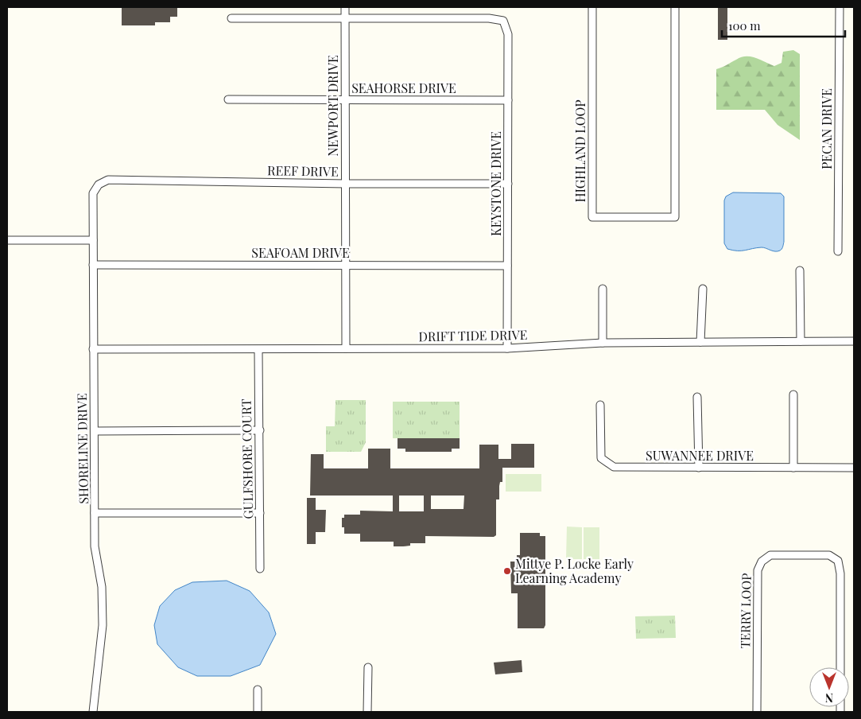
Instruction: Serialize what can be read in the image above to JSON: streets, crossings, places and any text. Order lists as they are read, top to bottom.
{
  "streets": {
    "street": [
      "SEAHORSE DRIVE",
      "NEWPORT DRIVE",
      "PECAN DRIVE",
      "HIGHLAND LOOP",
      "REEF DRIVE",
      "KEYSTONE DRIVE",
      "SEAFOAM DRIVE",
      "DRIFT TIDE DRIVE",
      "SHORELINE DRIVE",
      "SUWANNEE DRIVE",
      "GULFSHORE COURT",
      "TERRY LOOP"
    ]
  },
  "crossings": [
    ["SEAHORSE DRIVE", "NEWPORT DRIVE"],
    ["SEAHORSE DRIVE", "KEYSTONE DRIVE"],
    ["NEWPORT DRIVE", "REEF DRIVE"],
    ["NEWPORT DRIVE", "KEYSTONE DRIVE"],
    ["NEWPORT DRIVE", "SEAFOAM DRIVE"],
    ["NEWPORT DRIVE", "DRIFT TIDE DRIVE"],
    ["REEF DRIVE", "KEYSTONE DRIVE"],
    ["REEF DRIVE", "SHORELINE DRIVE"],
    ["KEYSTONE DRIVE", "SEAFOAM DRIVE"],
    ["KEYSTONE DRIVE", "DRIFT TIDE DRIVE"],
    ["SEAFOAM DRIVE", "SHORELINE DRIVE"],
    ["DRIFT TIDE DRIVE", "SHORELINE DRIVE"],
    ["DRIFT TIDE DRIVE", "GULFSHORE COURT"]
  ],
  "places": ["Mittye P. Locke Early Learning Academy"],
  "scale_bar": "100 m",
  "north": "bottom"
}
